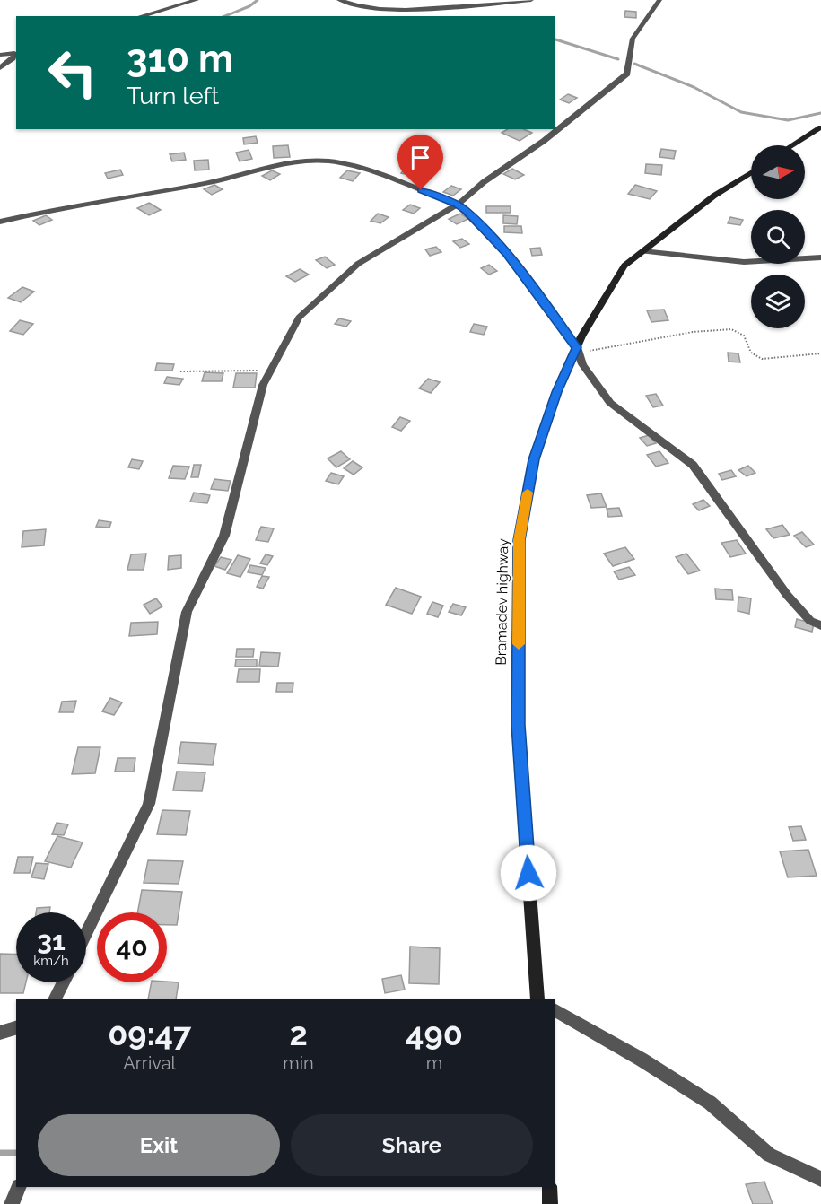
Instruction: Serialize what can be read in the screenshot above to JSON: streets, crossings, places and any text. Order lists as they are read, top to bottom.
{
  "streets": {
    "street": ["Bramadev highway"]
  },
  "north": "right",
  "page": {
    "turn": ["310 m", "Turn left"],
    "speed": "31 km/h",
    "limit": "40",
    "eta": [
      "09:47",
      "Arrival",
      "2",
      "min",
      "490",
      "m"
    ],
    "buttons": ["Exit", "Share"]
  }
}
